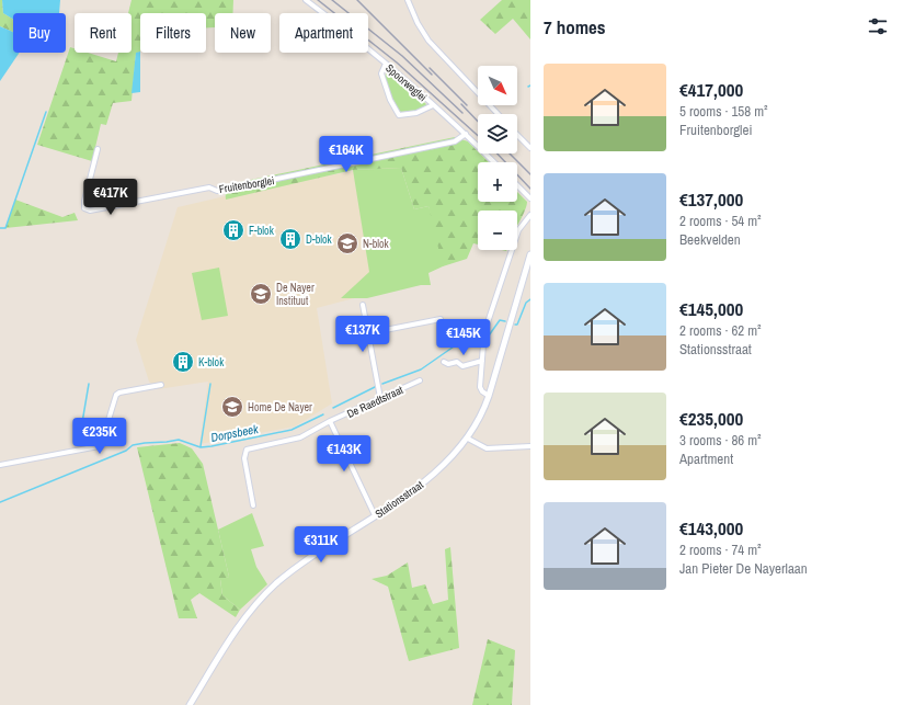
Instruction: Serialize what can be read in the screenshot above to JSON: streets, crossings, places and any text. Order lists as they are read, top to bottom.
{
  "streets": {
    "street": [
      "Spoorweglei",
      "Fruitenborglei",
      "De Raedtstraat",
      "Stationsstraat"
    ]
  },
  "crossings": [
    ["Spoorweglei", "Fruitenborglei"]
  ],
  "water": ["Dorpsbeek"],
  "places": {
    "building": ["F-blok", "D-blok", "K-blok"],
    "school or university": ["N-blok", "De Nayer Instituut", "Home De Nayer"]
  },
  "north": "bottom right",
  "page": {
    "heading": "7 homes",
    "chip": [
      "Buy",
      "Rent",
      "Filters",
      "New",
      "Apartment"
    ],
    "list": [
      {
        "name": "€417,000",
        "note": "5 rooms · 158 m² · Fruitenborglei"
      },
      {
        "name": "€137,000",
        "note": "2 rooms · 54 m² · Beekvelden"
      },
      {
        "name": "€145,000",
        "note": "2 rooms · 62 m² · Stationsstraat"
      },
      {
        "name": "€235,000",
        "note": "3 rooms · 86 m² · Apartment"
      },
      {
        "name": "€143,000",
        "note": "2 rooms · 74 m² · Jan Pieter De Nayerlaan"
      }
    ],
    "map_buttons": ["+", "−"],
    "price": [
      "€164K",
      "€417K",
      "€137K",
      "€145K",
      "€235K",
      "€143K",
      "€311K"
    ]
  }
}
